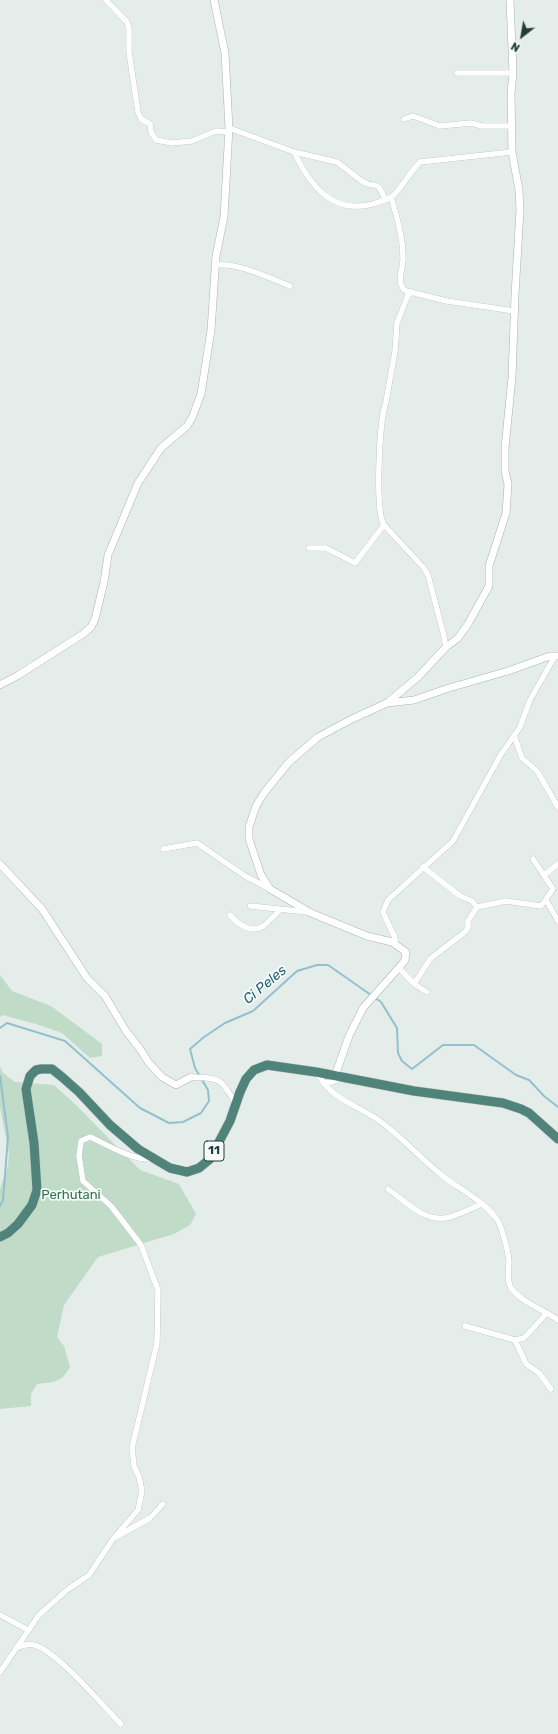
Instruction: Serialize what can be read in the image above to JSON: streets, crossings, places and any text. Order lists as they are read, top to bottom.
{
  "streets": {
    "highway": ["11"]
  },
  "water": ["Ci Peles"],
  "parks": ["Perhutani"],
  "north": "bottom left"
}
